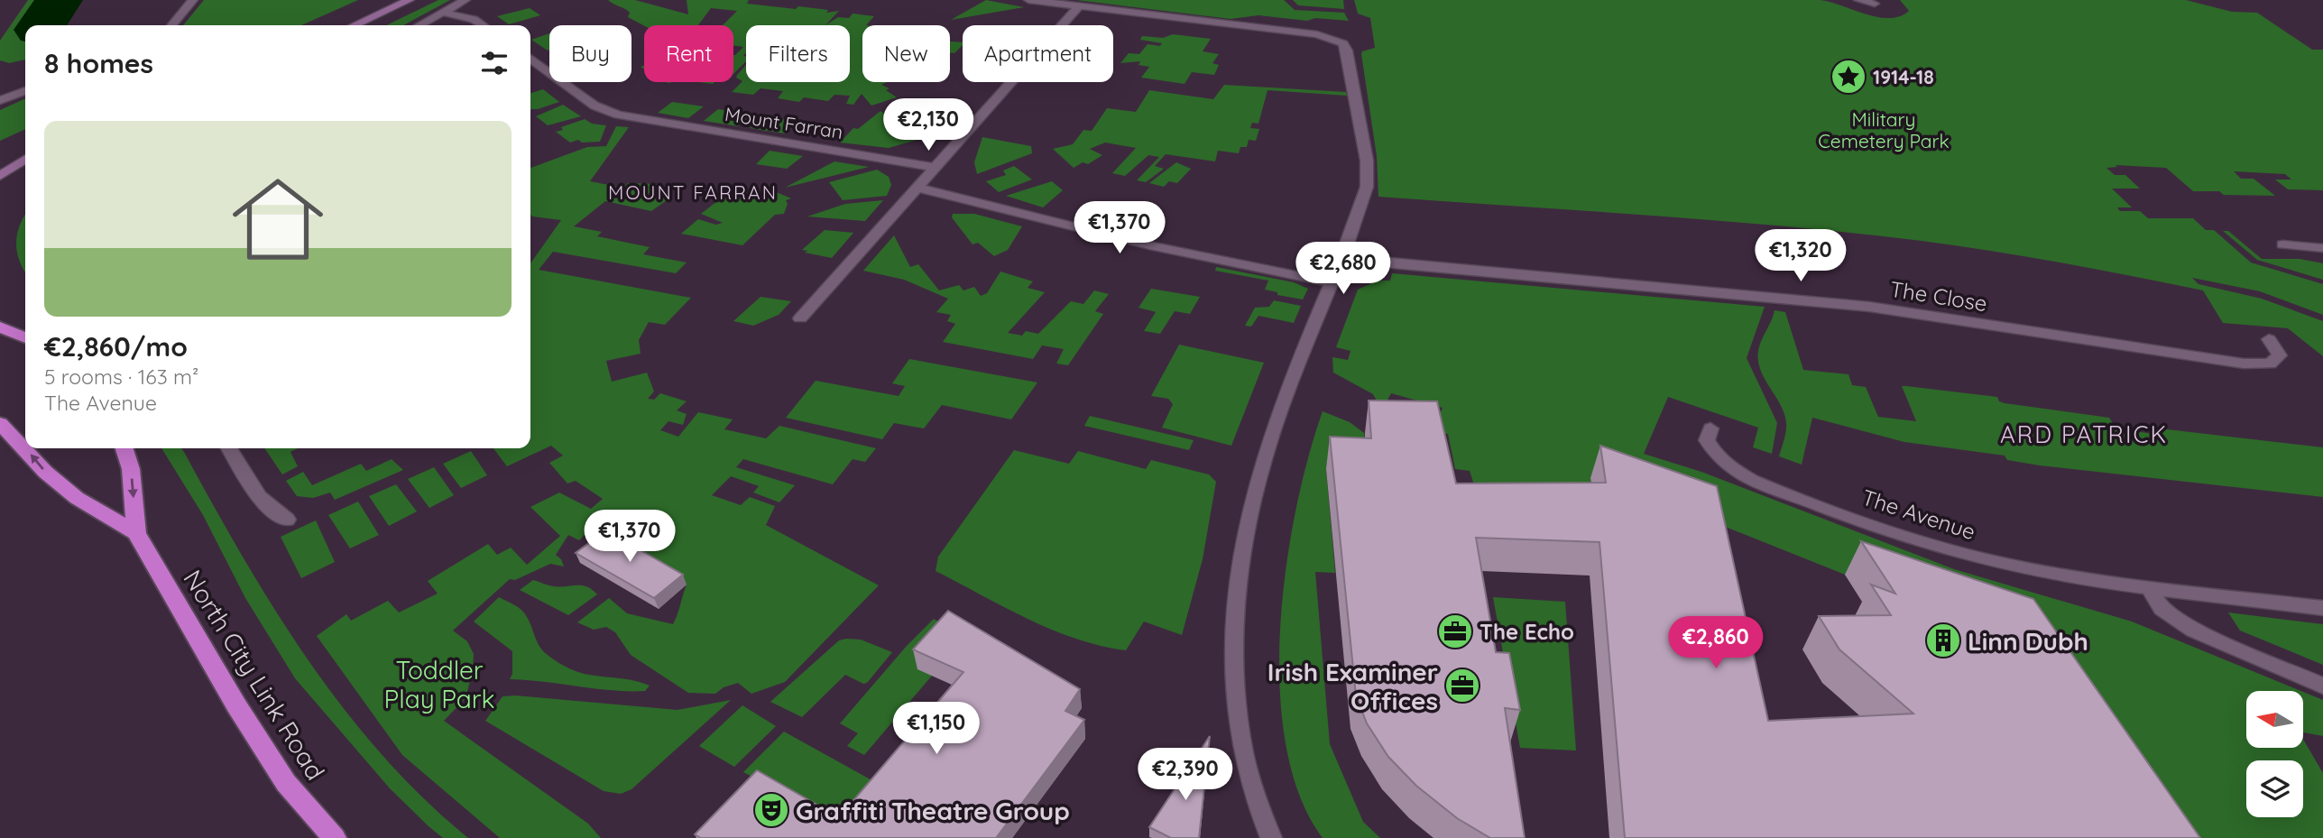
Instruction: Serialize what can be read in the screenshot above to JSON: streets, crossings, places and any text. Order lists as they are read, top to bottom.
{
  "streets": {
    "highway": ["North City Link Road"],
    "street": ["Mount Farran", "The Close", "The Avenue"]
  },
  "districts": ["MOUNT FARRAN", "ARD PATRICK"],
  "parks": ["Military Cemetery Park", "Toddler Play Park"],
  "places": {
    "place": ["1914-18"],
    "office": ["The Echo", "Irish Examiner Offices"],
    "building": ["Linn Dubh"],
    "theatre": ["Graffiti Theatre Group"]
  },
  "north": "left",
  "page": {
    "chip": [
      "Buy",
      "Rent",
      "Filters",
      "New",
      "Apartment"
    ],
    "heading": "8 homes",
    "price": [
      "€2,130",
      "€1,370",
      "€1,320",
      "€2,680",
      "€1,370",
      "€2,860",
      "€1,150",
      "€2,390"
    ],
    "list": [
      {
        "name": "€2,860/mo",
        "note": "5 rooms · 163 m² · The Avenue"
      }
    ]
  }
}
